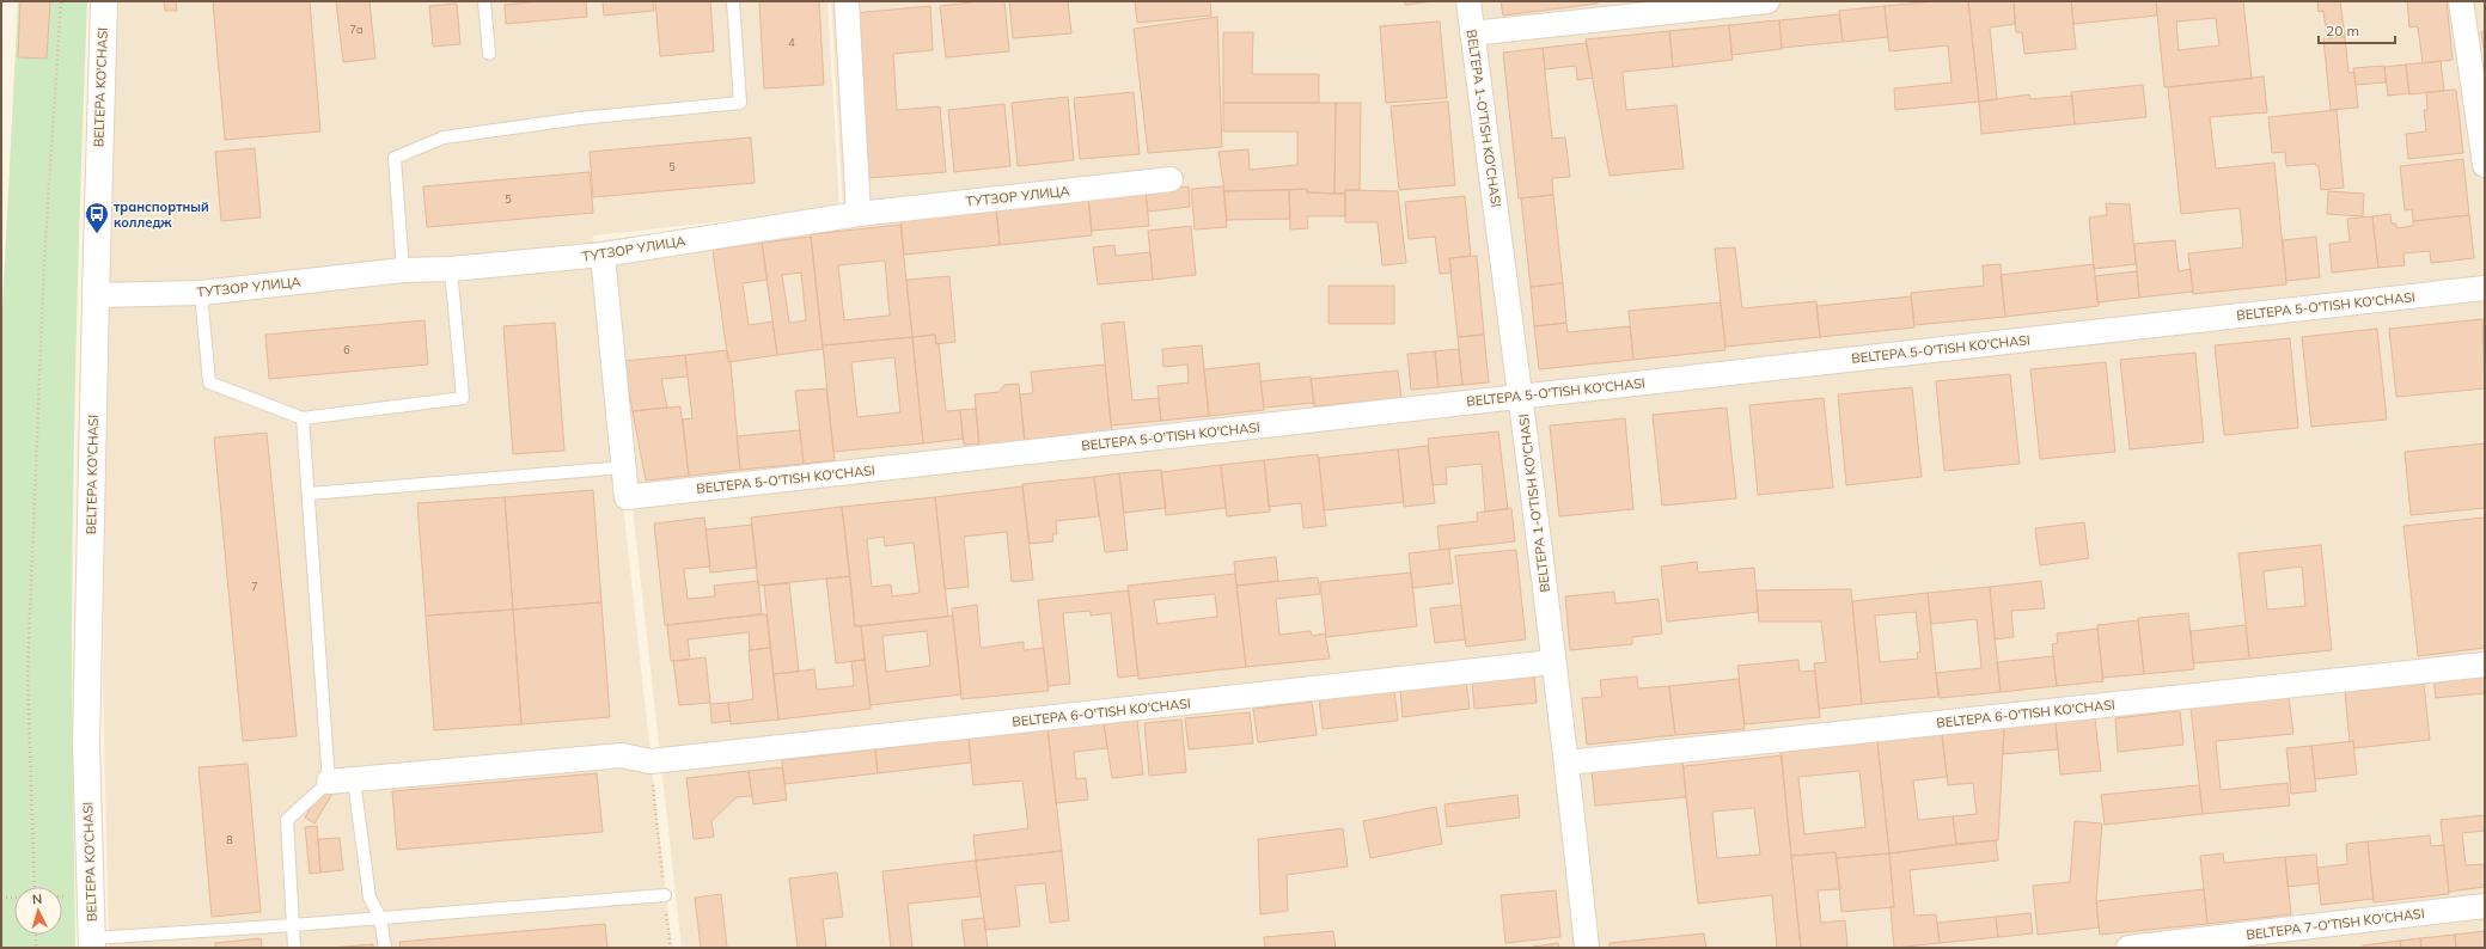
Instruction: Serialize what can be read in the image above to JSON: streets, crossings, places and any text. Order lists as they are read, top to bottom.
{
  "streets": {
    "street": [
      "BELTEPA KO'CHASI",
      "BELTEPA 1-O'TISH KO'CHASI",
      "ТУТЗОР УЛИЦА",
      "BELTEPA 5-O'TISH KO'CHASI",
      "BELTEPA 6-O'TISH KO'CHASI",
      "BELTEPA 7-O'TISH KO'CHASI"
    ]
  },
  "crossings": [
    ["BELTEPA KO'CHASI", "ТУТЗОР УЛИЦА"],
    ["BELTEPA 1-O'TISH KO'CHASI", "BELTEPA 5-O'TISH KO'CHASI"],
    ["BELTEPA 1-O'TISH KO'CHASI", "BELTEPA 6-O'TISH KO'CHASI"]
  ],
  "places": {
    "bus stop": ["транспортный колледж"]
  },
  "house_numbers": [
    "7а",
    "4",
    "5",
    "5",
    "6",
    "7",
    "8"
  ],
  "scale_bar": "20 m",
  "north": "top"
}
